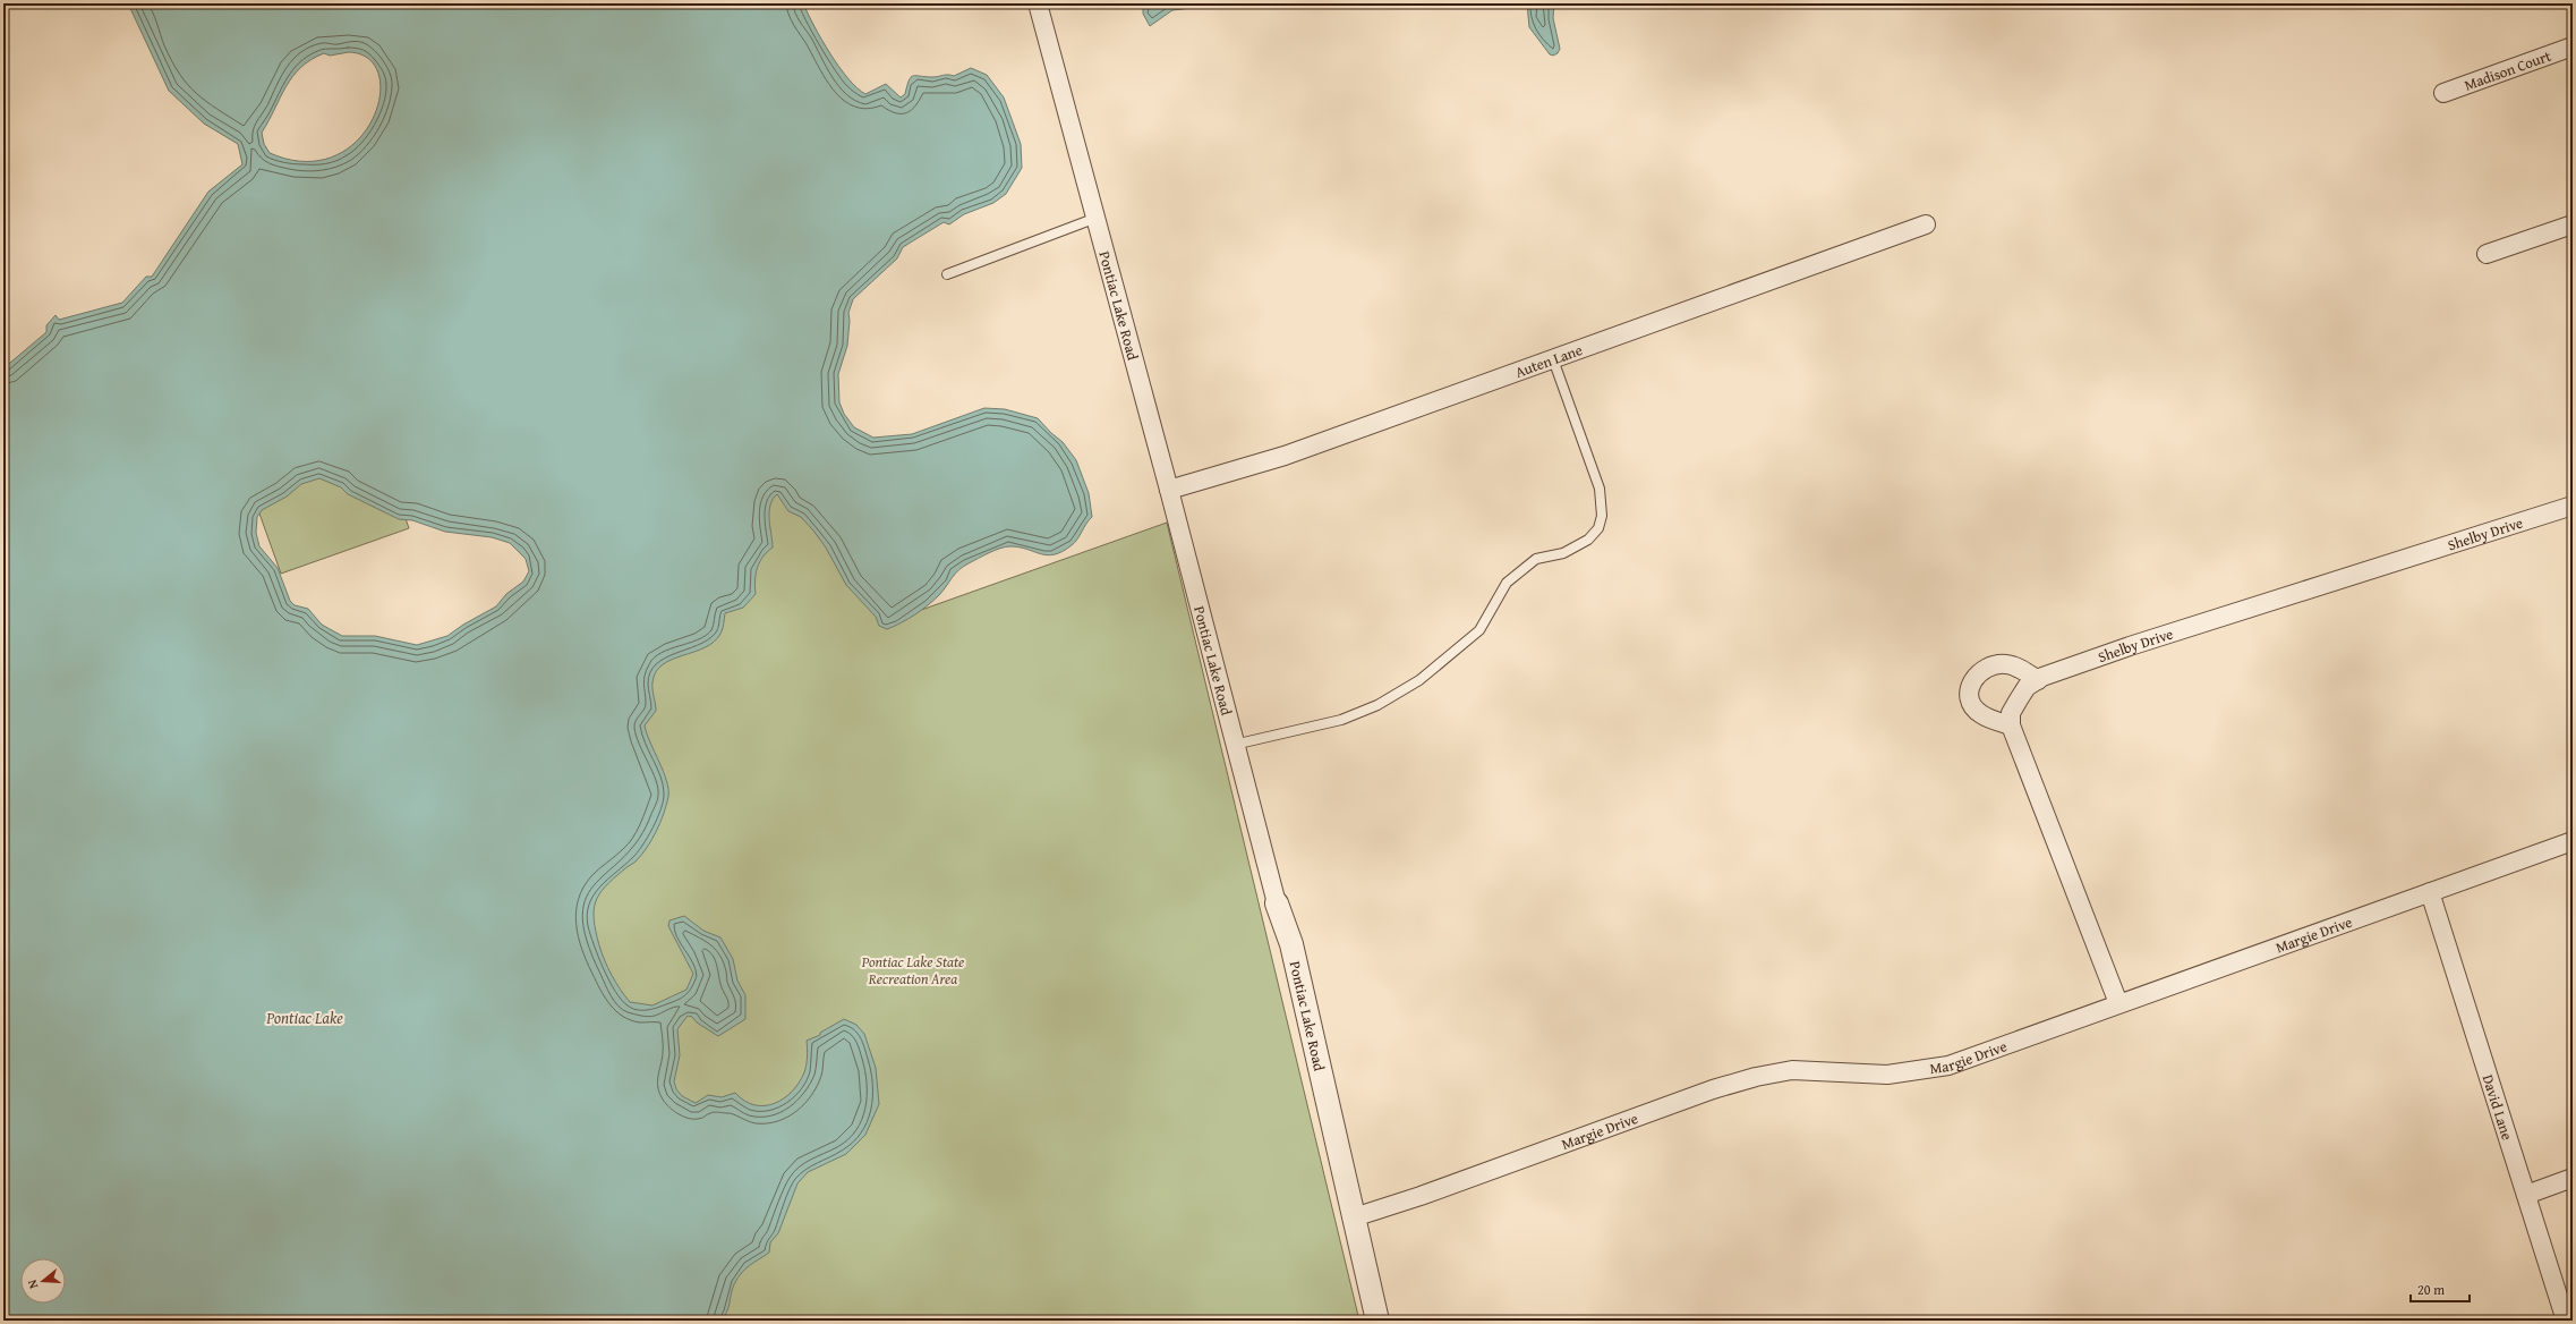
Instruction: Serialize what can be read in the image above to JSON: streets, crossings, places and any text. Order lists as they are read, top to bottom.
{
  "streets": {
    "street": [
      "Madison Court",
      "Pontiac Lake Road",
      "Auten Lane",
      "Shelby Drive",
      "Margie Drive",
      "David Lane"
    ]
  },
  "crossings": [
    ["Pontiac Lake Road", "Auten Lane"],
    ["Pontiac Lake Road", "Margie Drive"],
    ["Margie Drive", "David Lane"]
  ],
  "water": ["Pontiac Lake"],
  "parks": ["Pontiac Lake State Recreation Area"],
  "scale_bar": "20 m",
  "north": "left"
}
